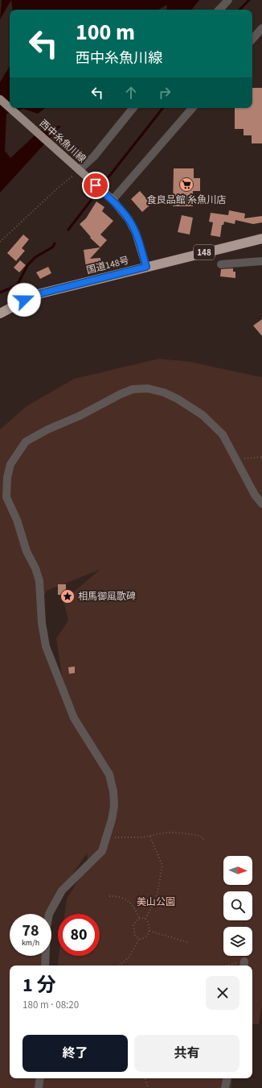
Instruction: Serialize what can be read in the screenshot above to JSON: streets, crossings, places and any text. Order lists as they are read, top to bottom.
{
  "streets": {
    "highway": ["148", "国道148号"],
    "main road": ["西中糸魚川線"]
  },
  "crossings": [
    ["西中糸魚川線", "国道148号"]
  ],
  "parks": ["美山公園"],
  "places": {
    "supermarket": ["食良品館 糸魚川店"],
    "place": ["相馬御風歌碑"]
  },
  "north": "right",
  "page": {
    "turn": ["100 m", "西中糸魚川線"],
    "speed": "78 km/h",
    "limit": "80",
    "heading": ["1 分", "180 m · 08:20"],
    "buttons": ["終了", "共有"]
  }
}
